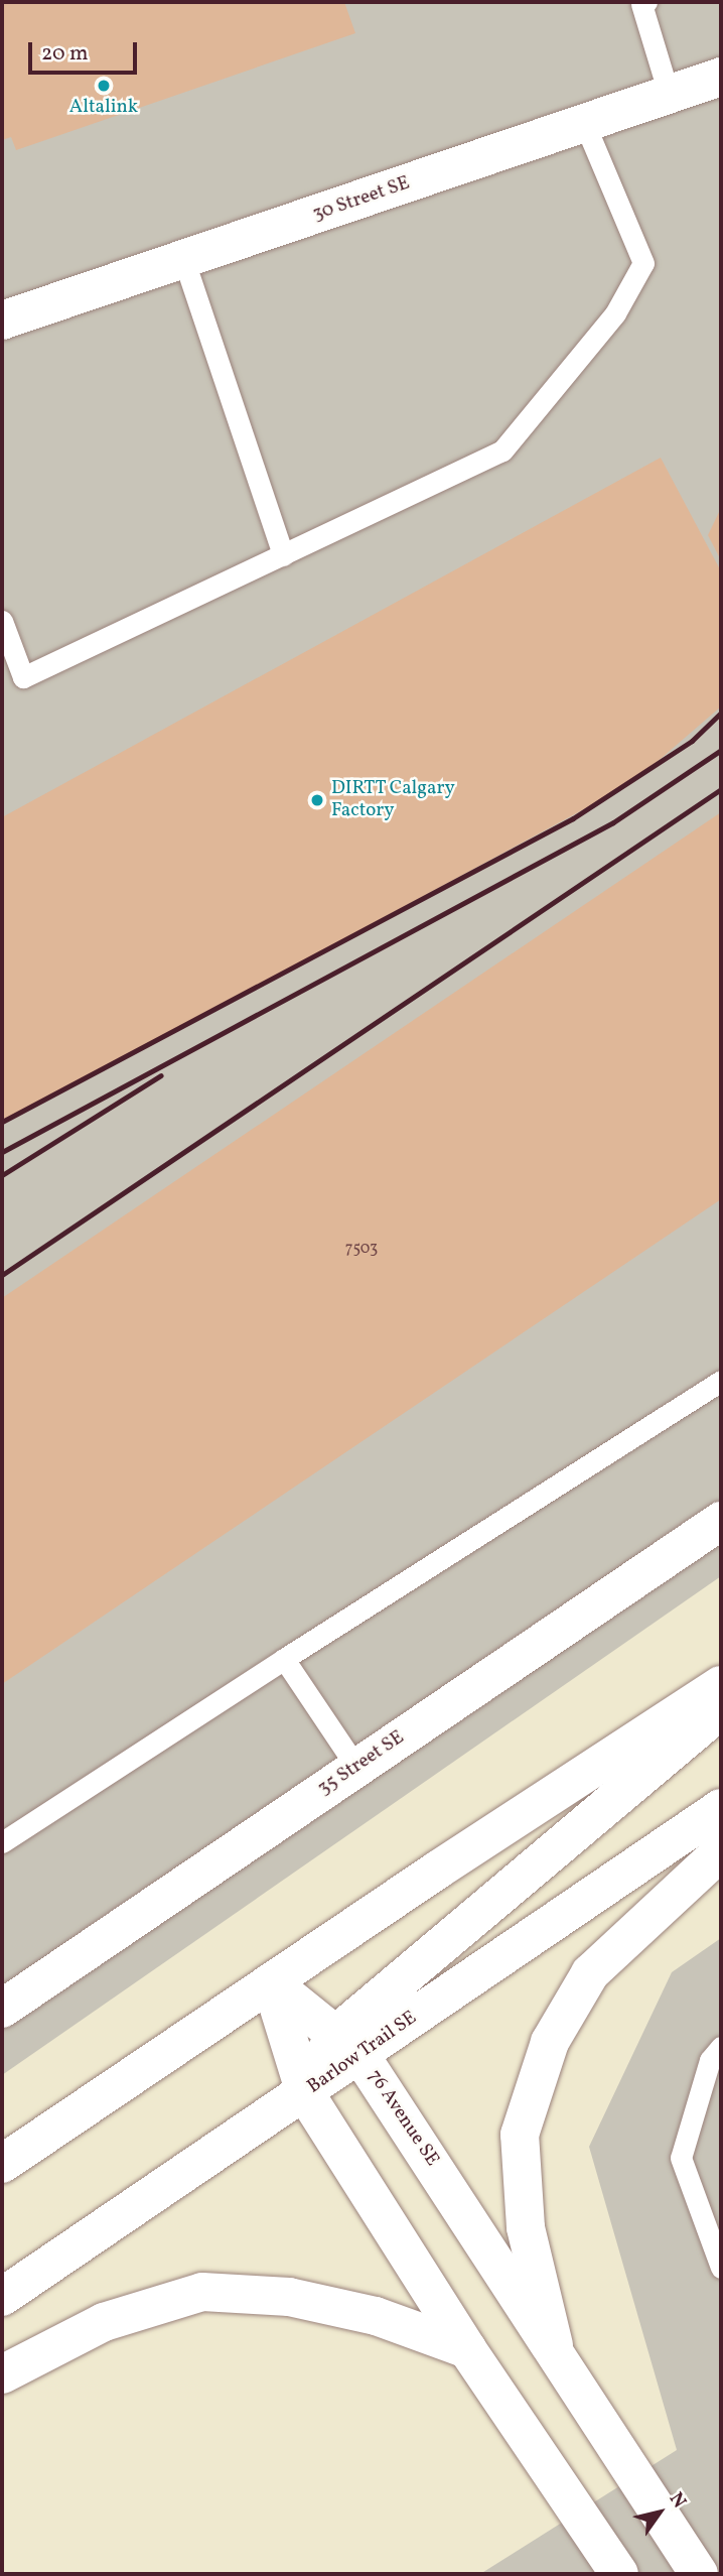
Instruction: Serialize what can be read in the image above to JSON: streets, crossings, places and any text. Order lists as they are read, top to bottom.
{
  "streets": {
    "main road": [
      "30 Street SE",
      "35 Street SE",
      "Barlow Trail SE",
      "76 Avenue SE"
    ]
  },
  "crossings": [
    ["Barlow Trail SE", "76 Avenue SE"]
  ],
  "places": ["Altalink", "DIRTT Calgary Factory"],
  "house_numbers": ["7503"],
  "scale_bar": "20 m",
  "north": "top right"
}
